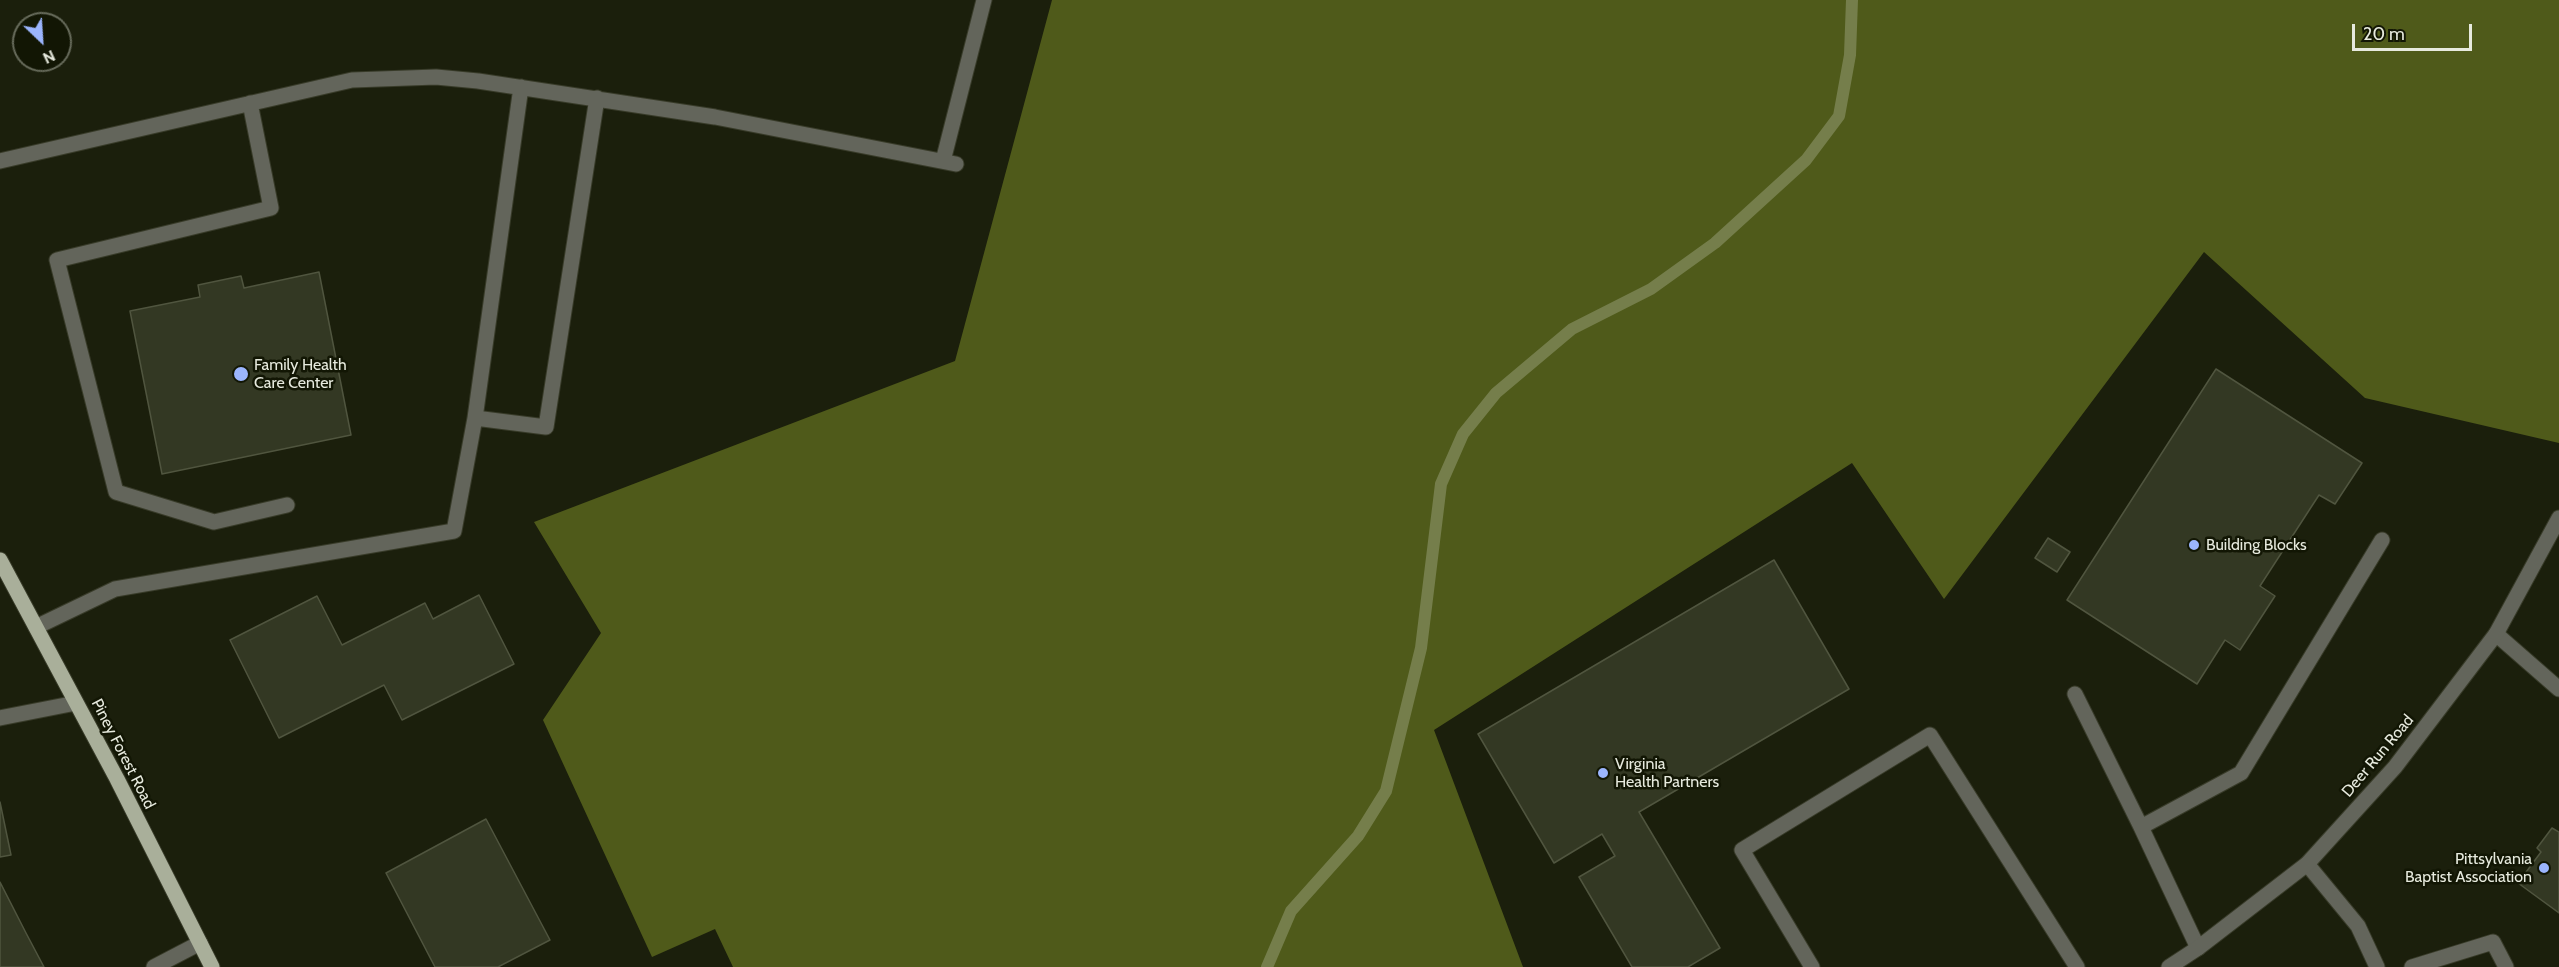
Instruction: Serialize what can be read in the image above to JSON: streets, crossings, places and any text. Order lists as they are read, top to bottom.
{
  "streets": {
    "main road": ["Piney Forest Road"],
    "street": ["Deer Run Road"]
  },
  "places": [
    "Family Health Care Center",
    "Building Blocks",
    "Virginia Health Partners",
    "Pittsylvania Baptist Association"
  ],
  "scale_bar": "20 m",
  "north": "bottom right"
}
